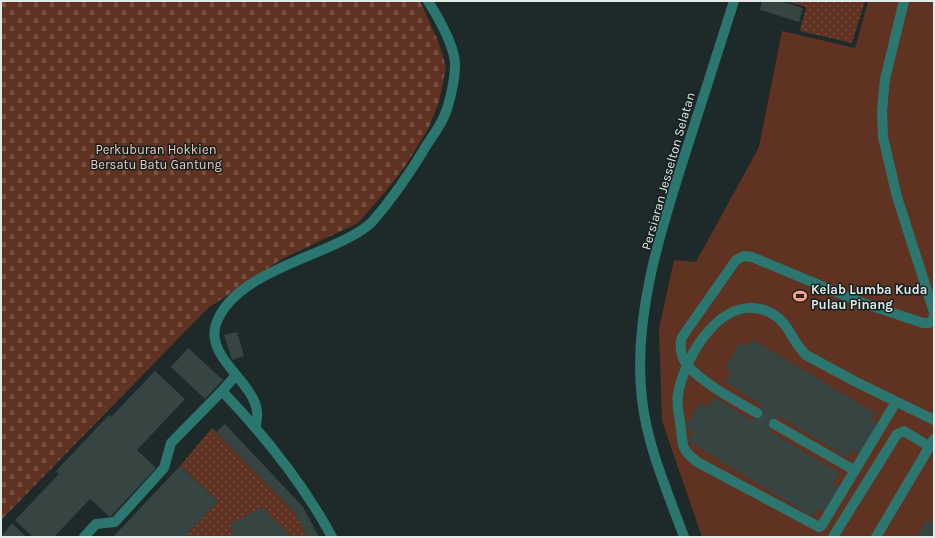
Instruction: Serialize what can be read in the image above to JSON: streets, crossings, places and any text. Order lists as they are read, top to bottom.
{
  "streets": {
    "street": ["Persiaran Jesselton Selatan"]
  },
  "parks": ["Perkuburan Hokkien Bersatu Batu Gantung"],
  "places": {
    "sports": ["Kelab Lumba Kuda Pulau Pinang"]
  }
}
